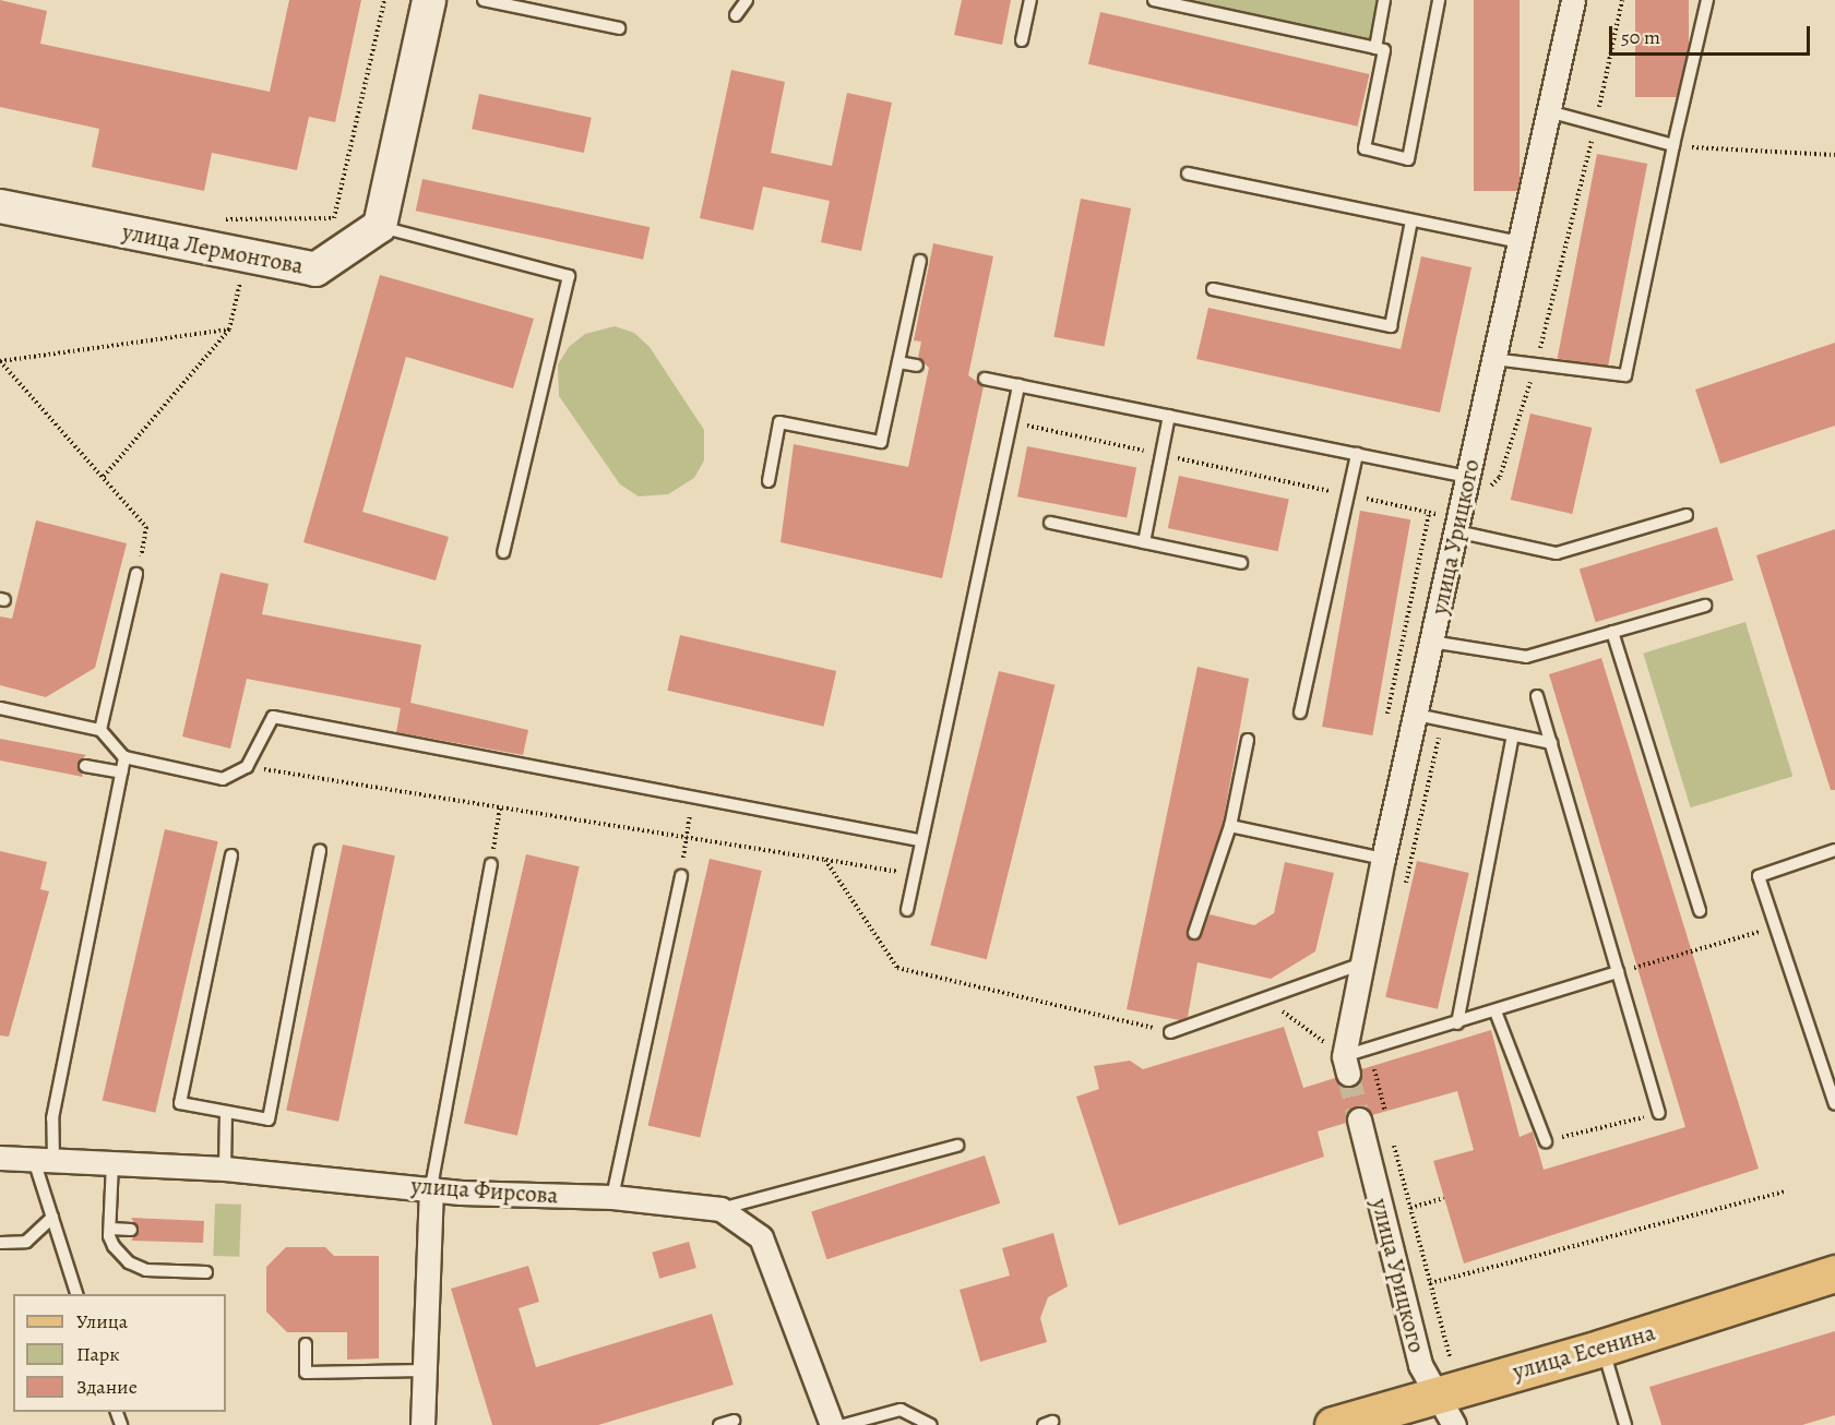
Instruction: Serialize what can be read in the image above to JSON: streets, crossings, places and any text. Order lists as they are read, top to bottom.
{
  "streets": {
    "main road": ["улица Есенина"],
    "street": ["улица Лермонтова", "улица Урицкого", "улица Фирсова"]
  },
  "crossings": [
    ["улица Урицкого", "улица Есенина"]
  ],
  "legend": ["Улица", "Парк", "Здание"],
  "scale_bar": "50 m"
}
